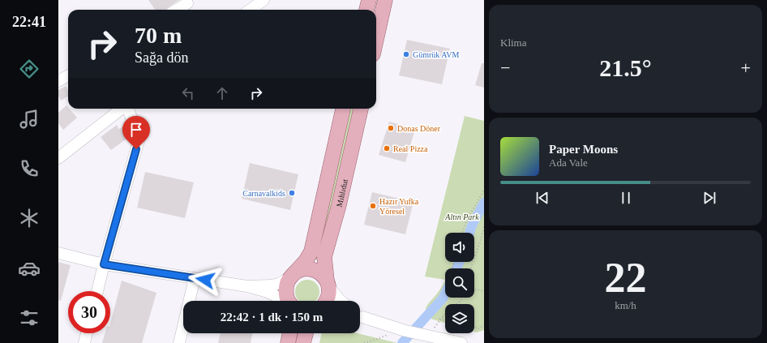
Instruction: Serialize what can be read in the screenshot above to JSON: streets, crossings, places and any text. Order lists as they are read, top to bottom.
{
  "streets": {
    "main road": ["Mıhlıdut"]
  },
  "parks": ["Altın Park"],
  "places": [
    "Gümrük AVM",
    "Donas Döner",
    "Real Pizza",
    "Carnavalkids",
    "Hazır Yufka Yöresel"
  ],
  "page": {
    "tabs": "22:41",
    "tile": [
      "Klima",
      ["22", "km/h"]
    ],
    "turn": ["70 m", "Sağa dön"],
    "heat": ["−", "21.5°", "+"],
    "song": ["Paper Moons", "Ada Vale"],
    "limit": "30",
    "trip": "22:42 · 1 dk · 150 m"
  }
}
